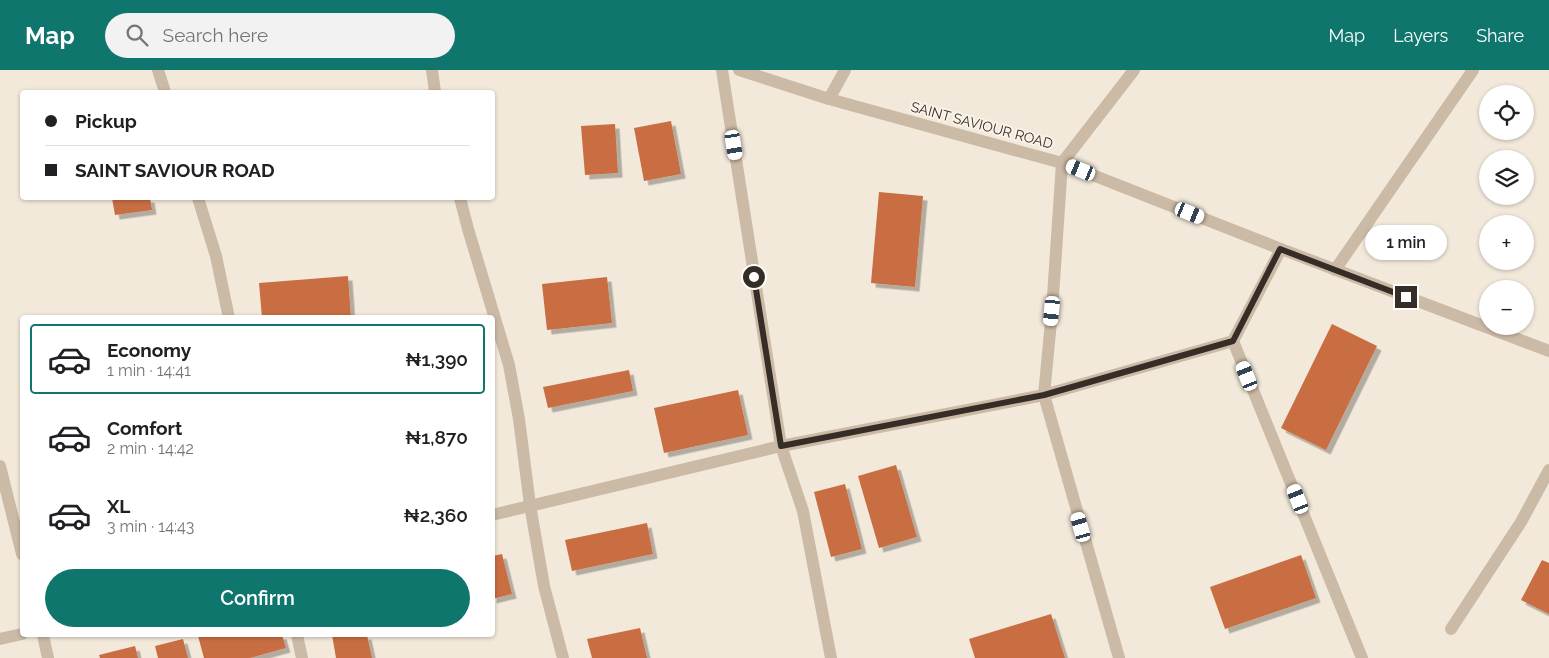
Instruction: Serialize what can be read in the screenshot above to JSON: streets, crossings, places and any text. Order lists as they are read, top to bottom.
{
  "streets": {
    "street": ["SAINT SAVIOUR ROAD"]
  },
  "page": {
    "header": "Map",
    "search": "Search here",
    "nav": ["Map", "Layers", "Share"],
    "map_buttons": ["+", "−"],
    "banner": ["Pickup", "SAINT SAVIOUR ROAD"],
    "bubble": "1 min",
    "list": [
      {
        "name": "Economy",
        "note": "1 min · 14:41",
        "value": "₦1,390"
      },
      {
        "name": "Comfort",
        "note": "2 min · 14:42",
        "value": "₦1,870"
      },
      {
        "name": "XL",
        "note": "3 min · 14:43",
        "value": "₦2,360"
      }
    ],
    "buttons": "Confirm"
  }
}
